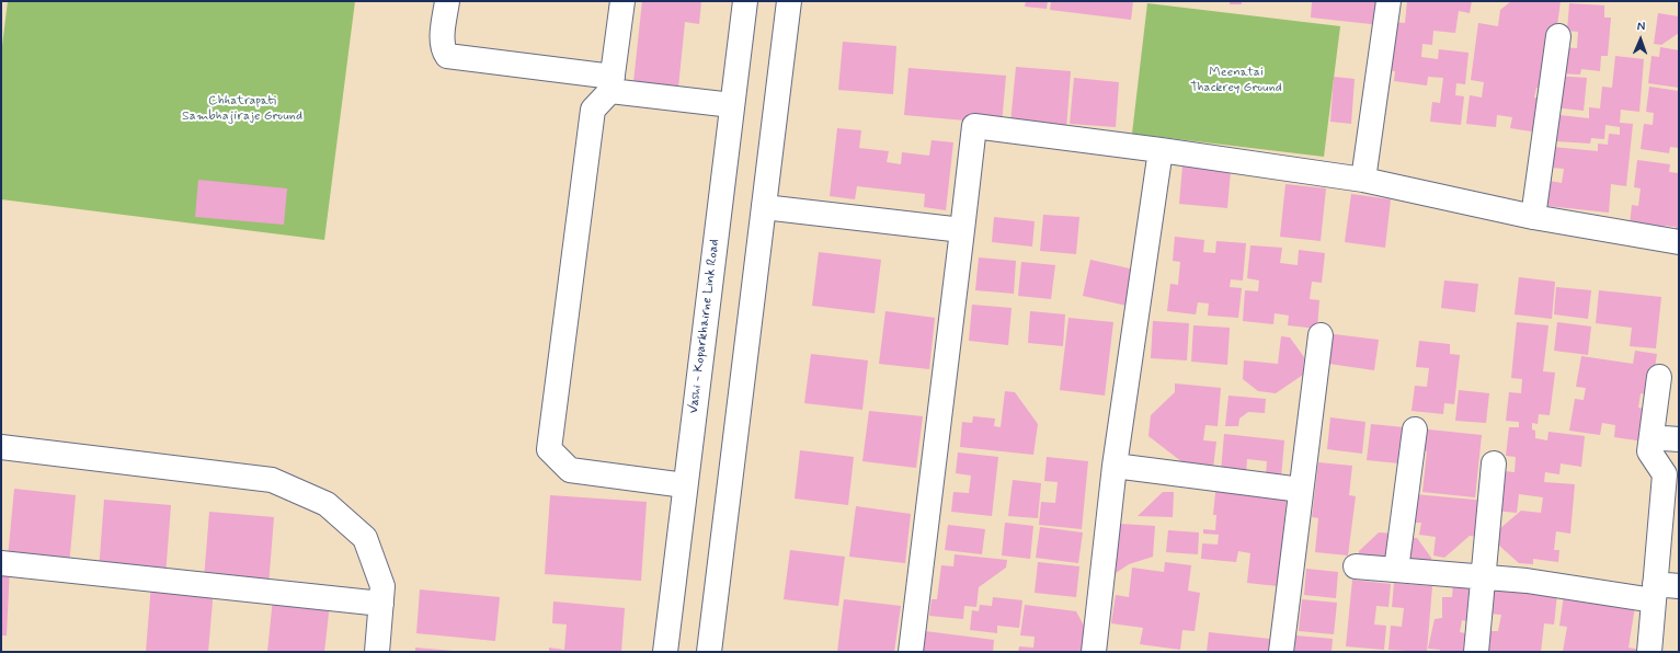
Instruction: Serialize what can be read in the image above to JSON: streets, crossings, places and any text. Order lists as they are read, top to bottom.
{
  "streets": {
    "street": ["Vashi - Koparkhairne Link Road"]
  },
  "parks": ["Meenatai Thackrey Ground", "Chhatrapati Sambhajiraje Ground"],
  "north": "top"
}
